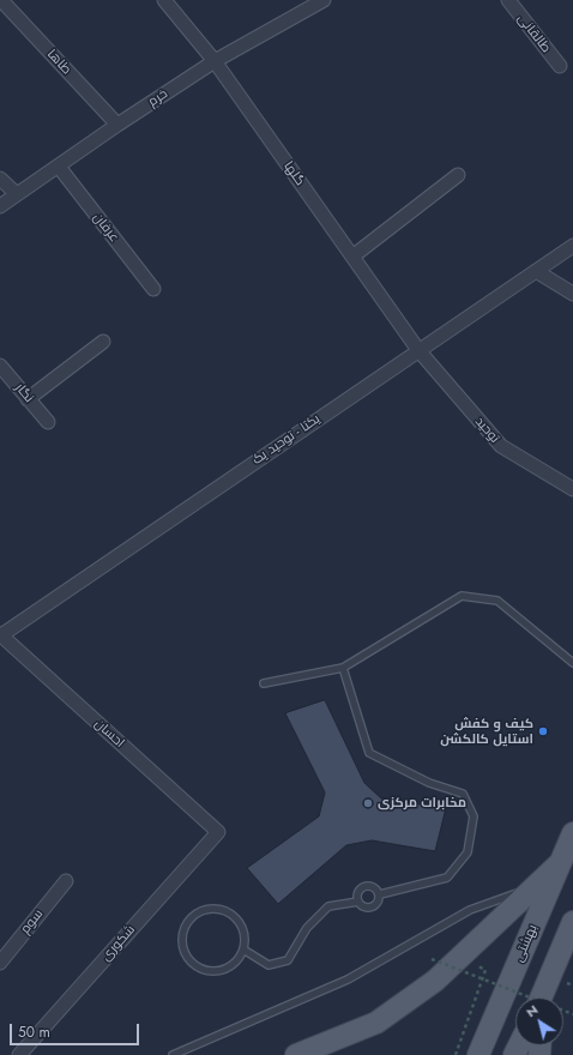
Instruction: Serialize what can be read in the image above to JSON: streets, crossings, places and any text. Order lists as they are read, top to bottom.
{
  "streets": {
    "main road": ["بهشتی"],
    "street": [
      "طالقانی",
      "طاها",
      "خرم",
      "گلها",
      "عرفان",
      "نگار",
      "توحید",
      "یکتا - توحید یک",
      "احسان",
      "سوم",
      "شکوری"
    ]
  },
  "crossings": [
    ["طاها", "خرم"],
    ["خرم", "گلها"],
    ["خرم", "عرفان"],
    ["گلها", "توحید"],
    ["گلها", "یکتا - توحید یک"],
    ["توحید", "یکتا - توحید یک"],
    ["یکتا - توحید یک", "احسان"],
    ["احسان", "شکوری"]
  ],
  "places": ["کیف و کفش استایل کالکشن", "مخابرات مرکزی"],
  "scale_bar": "50 m",
  "north": "top left"
}
